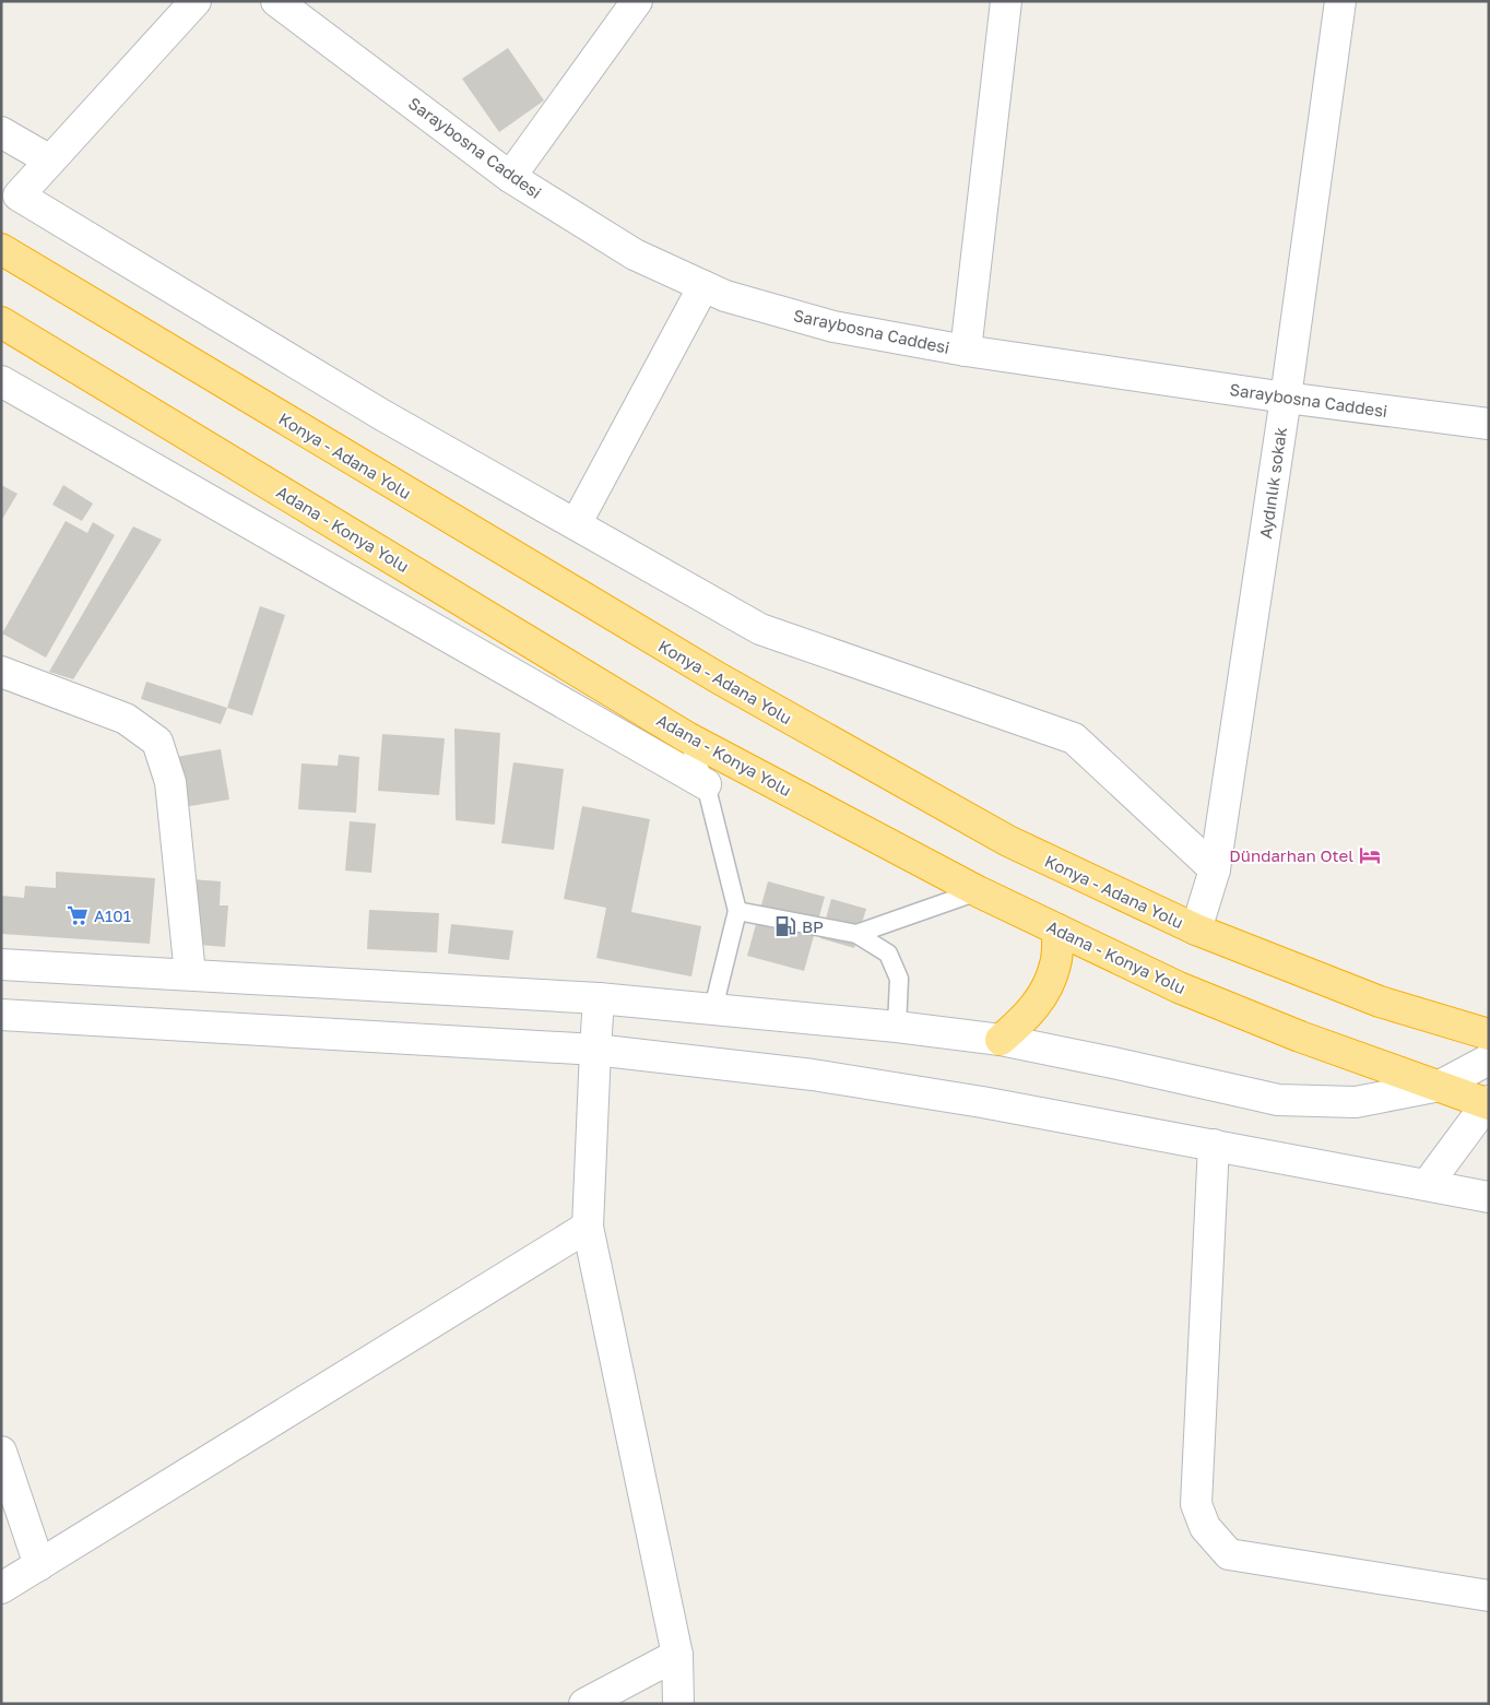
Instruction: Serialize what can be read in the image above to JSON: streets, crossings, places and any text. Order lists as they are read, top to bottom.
{
  "streets": {
    "highway": ["Konya - Adana Yolu", "Adana - Konya Yolu"],
    "street": ["Saraybosna Caddesi", "Aydınlık sokak"]
  },
  "crossings": [
    ["Saraybosna Caddesi", "Aydınlık sokak"],
    ["Konya - Adana Yolu", "Aydınlık sokak"]
  ],
  "places": {
    "hotel": ["Dündarhan Otel"],
    "supermarket": ["A101"],
    "fuel station": ["BP"]
  }
}
